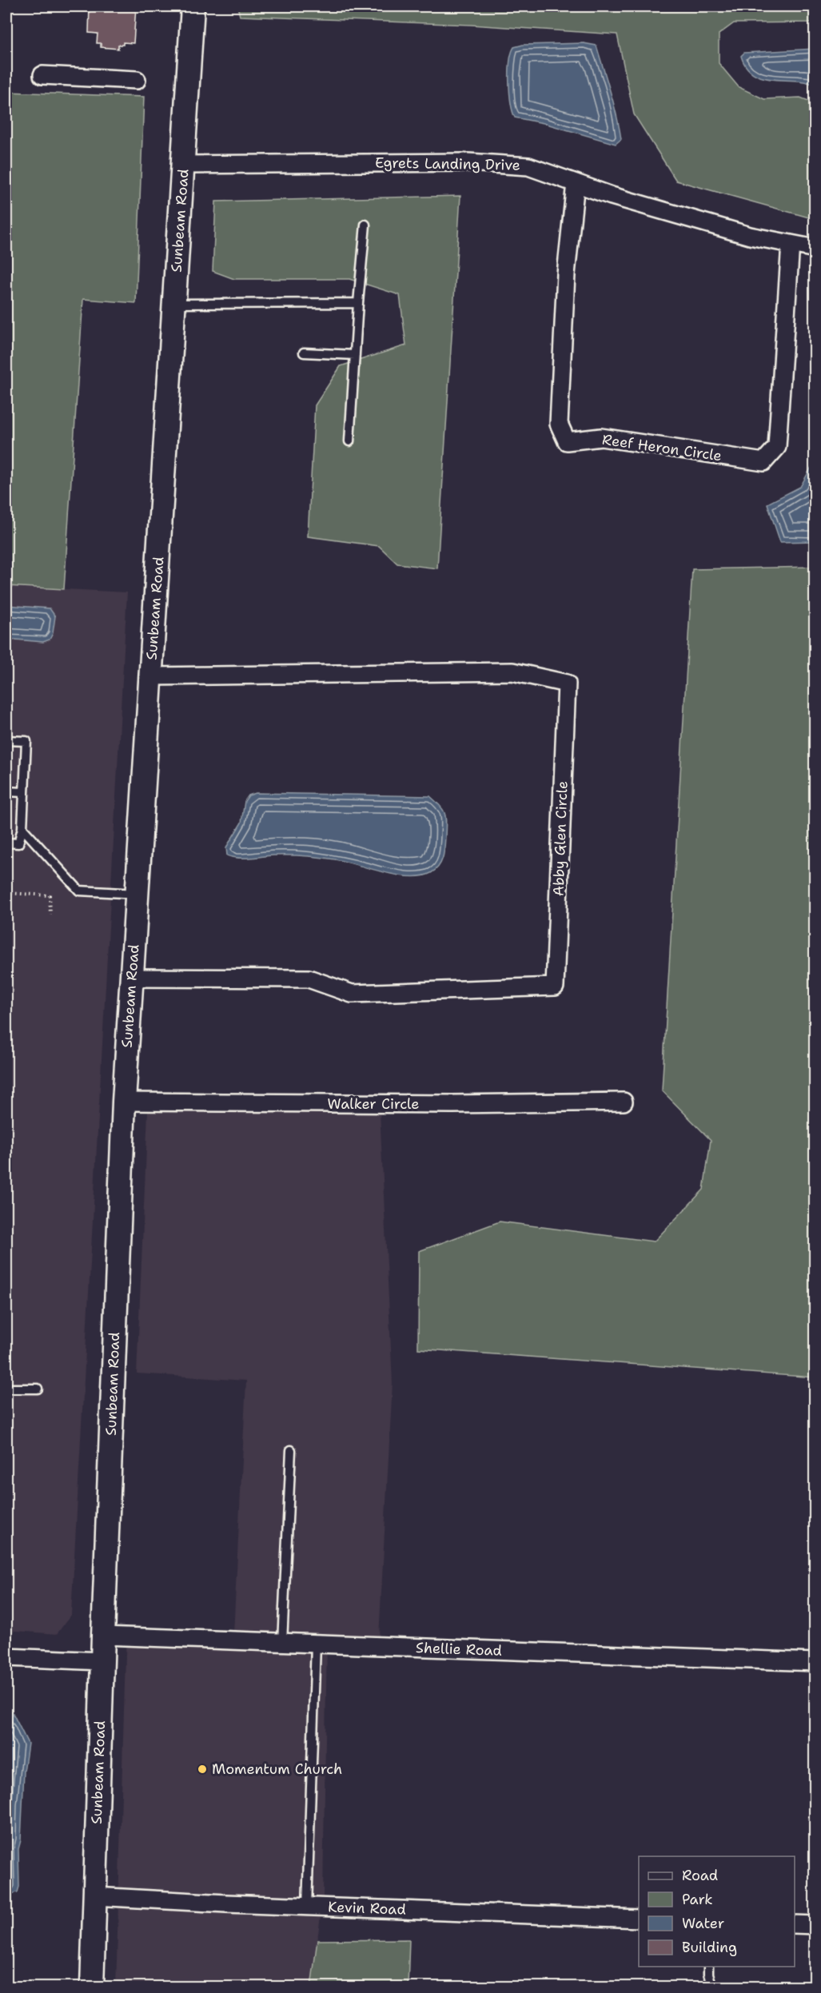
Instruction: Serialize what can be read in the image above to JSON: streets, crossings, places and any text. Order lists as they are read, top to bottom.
{
  "streets": {
    "street": [
      "Egrets Landing Drive",
      "Sunbeam Road",
      "Reef Heron Circle",
      "Abby Glen Circle",
      "Walker Circle",
      "Shellie Road",
      "Kevin Road"
    ]
  },
  "crossings": [
    ["Egrets Landing Drive", "Sunbeam Road"],
    ["Egrets Landing Drive", "Reef Heron Circle"],
    ["Sunbeam Road", "Abby Glen Circle"],
    ["Sunbeam Road", "Walker Circle"],
    ["Sunbeam Road", "Shellie Road"],
    ["Sunbeam Road", "Kevin Road"]
  ],
  "places": ["Momentum Church"],
  "legend": [
    "Road",
    "Park",
    "Water",
    "Building"
  ]
}
